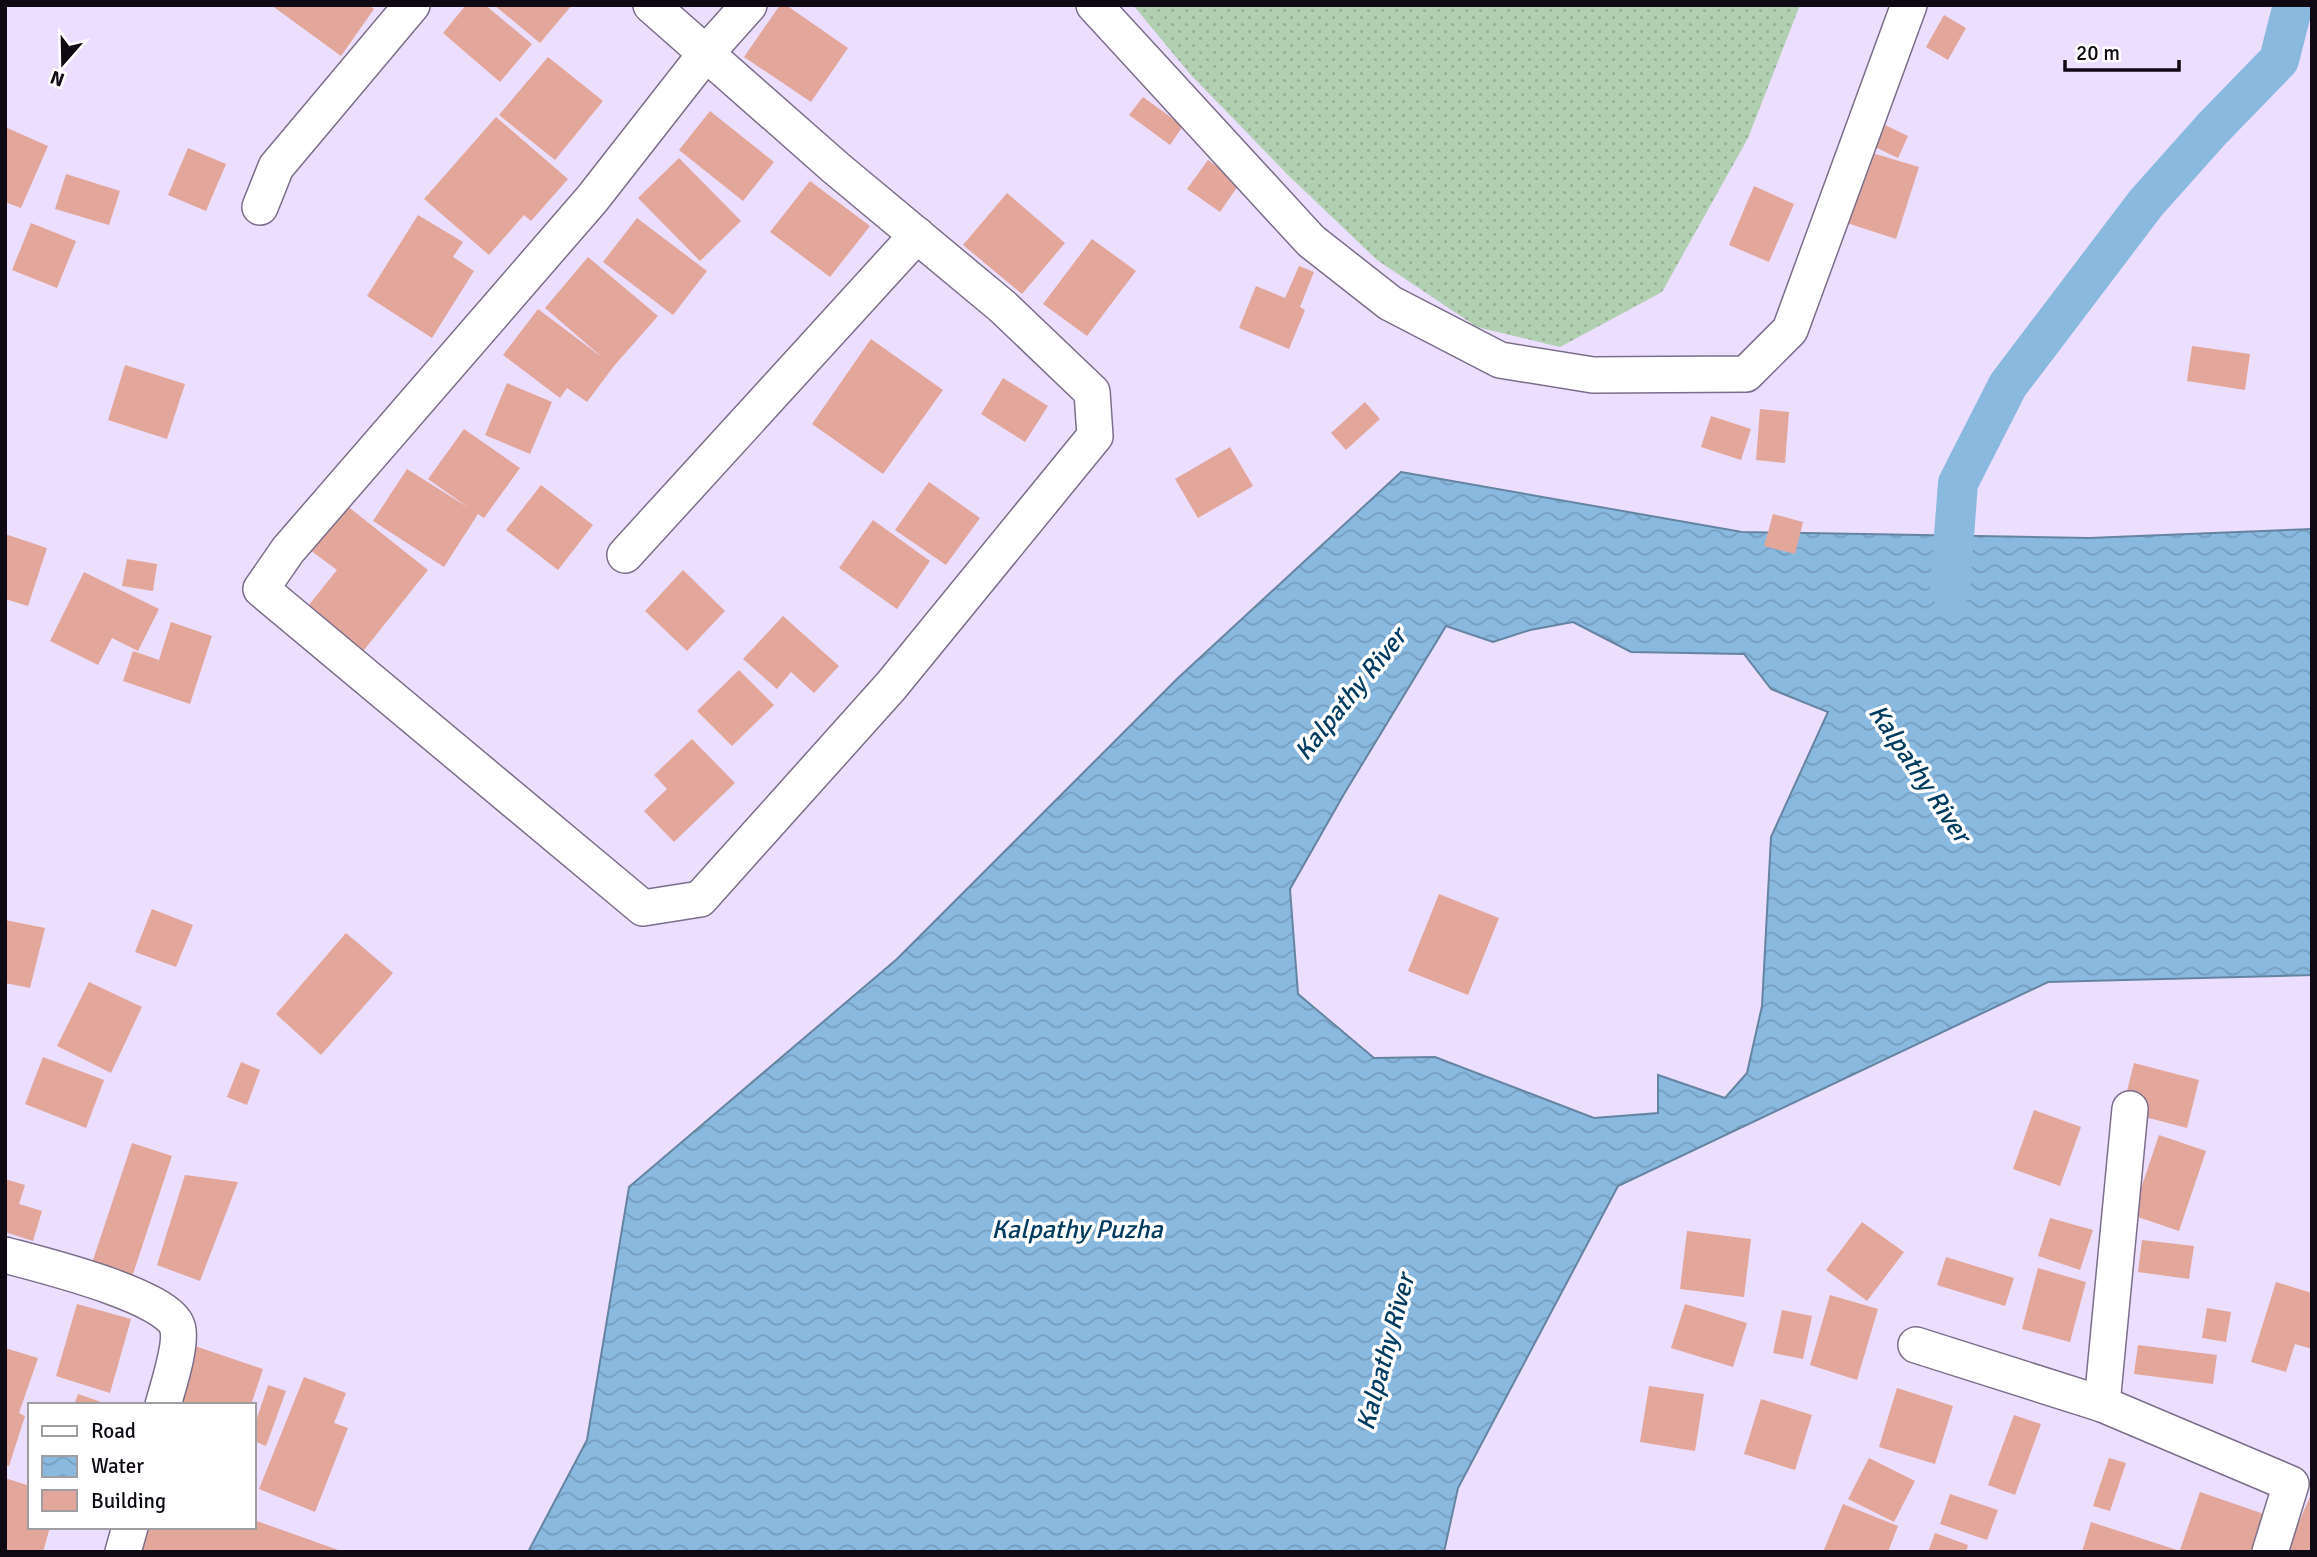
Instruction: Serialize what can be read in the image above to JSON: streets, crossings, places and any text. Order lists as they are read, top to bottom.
{
  "water": ["Kalpathy River", "Kalpathy Puzha"],
  "legend": ["Road", "Water", "Building"],
  "scale_bar": "20 m",
  "north": "bottom"
}
